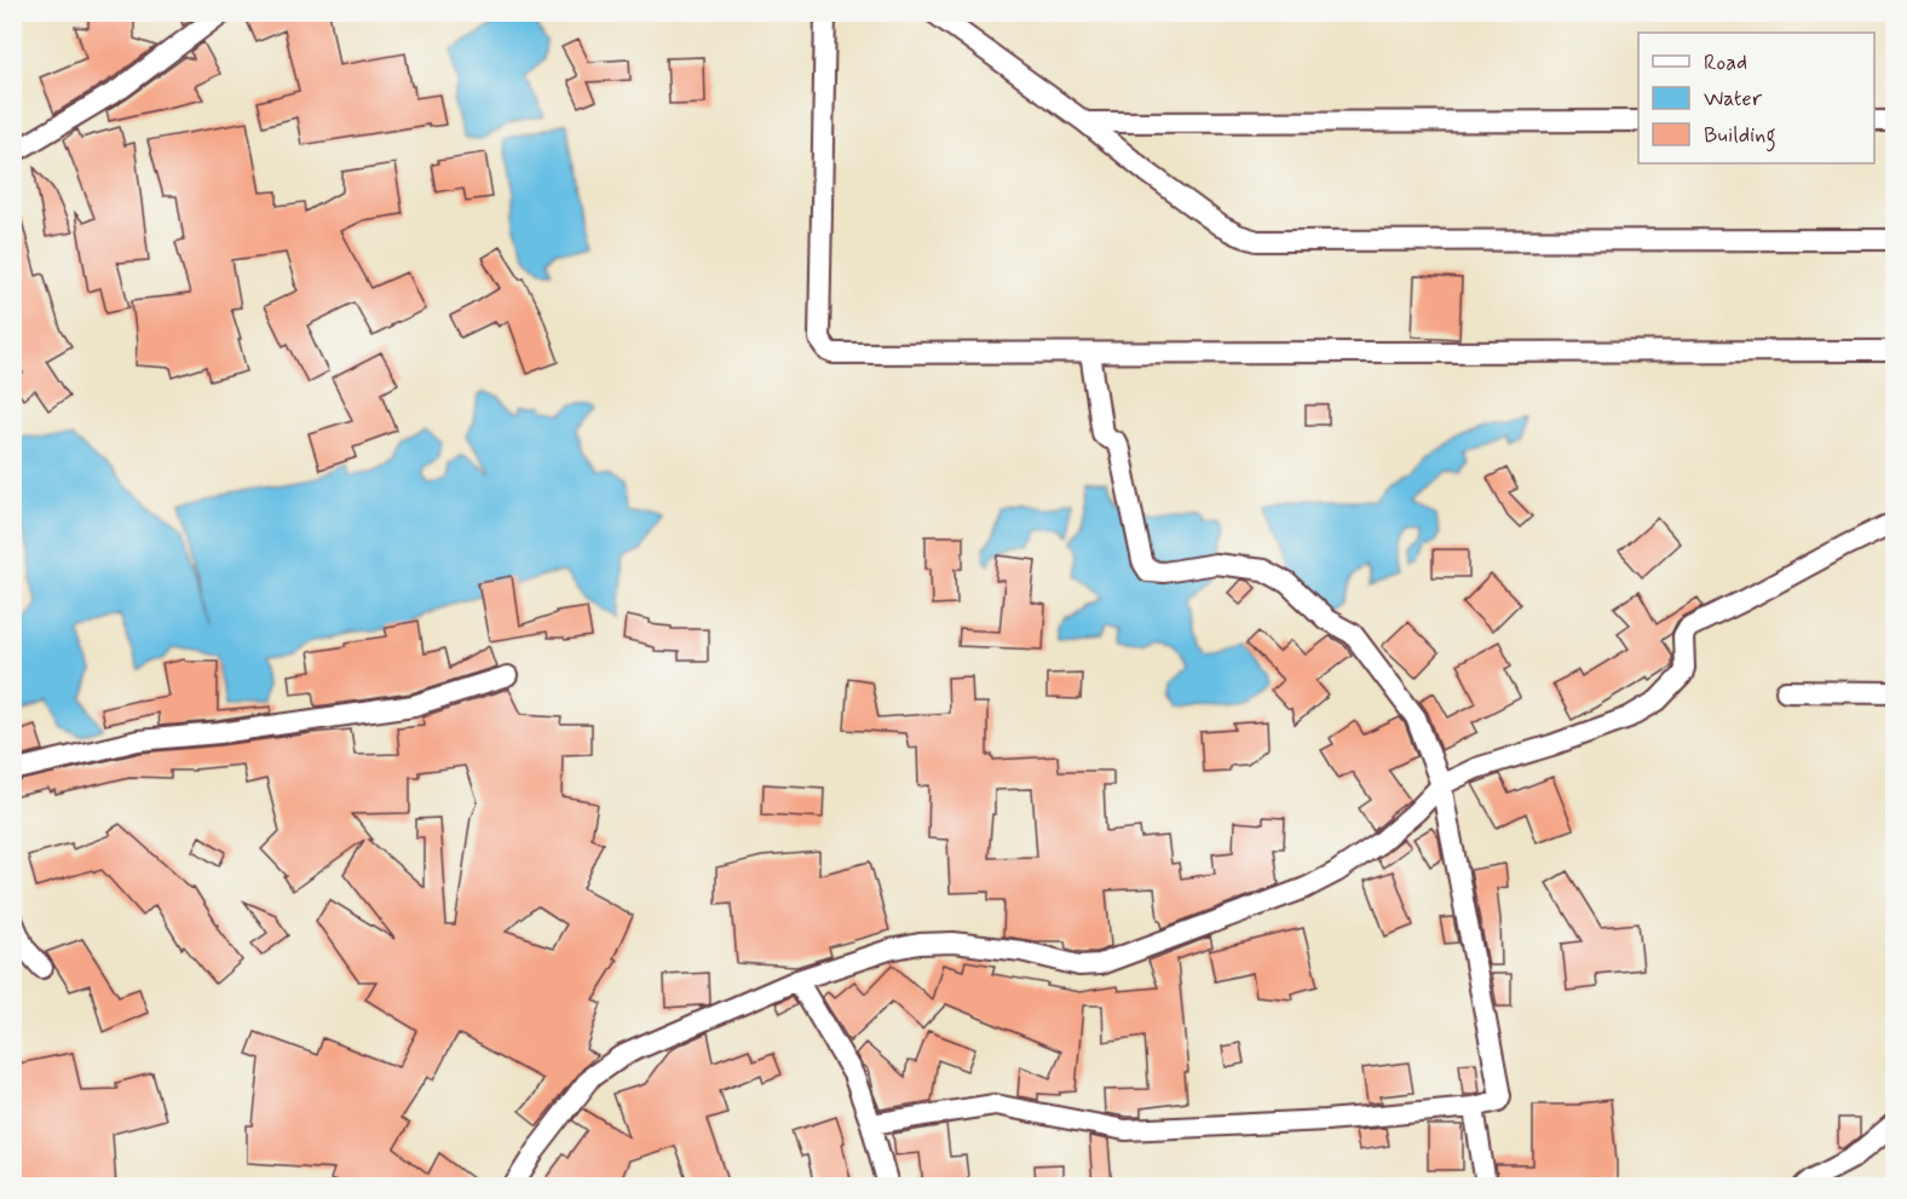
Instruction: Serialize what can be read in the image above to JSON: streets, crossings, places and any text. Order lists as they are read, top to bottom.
{
  "legend": ["Road", "Water", "Building"]
}
